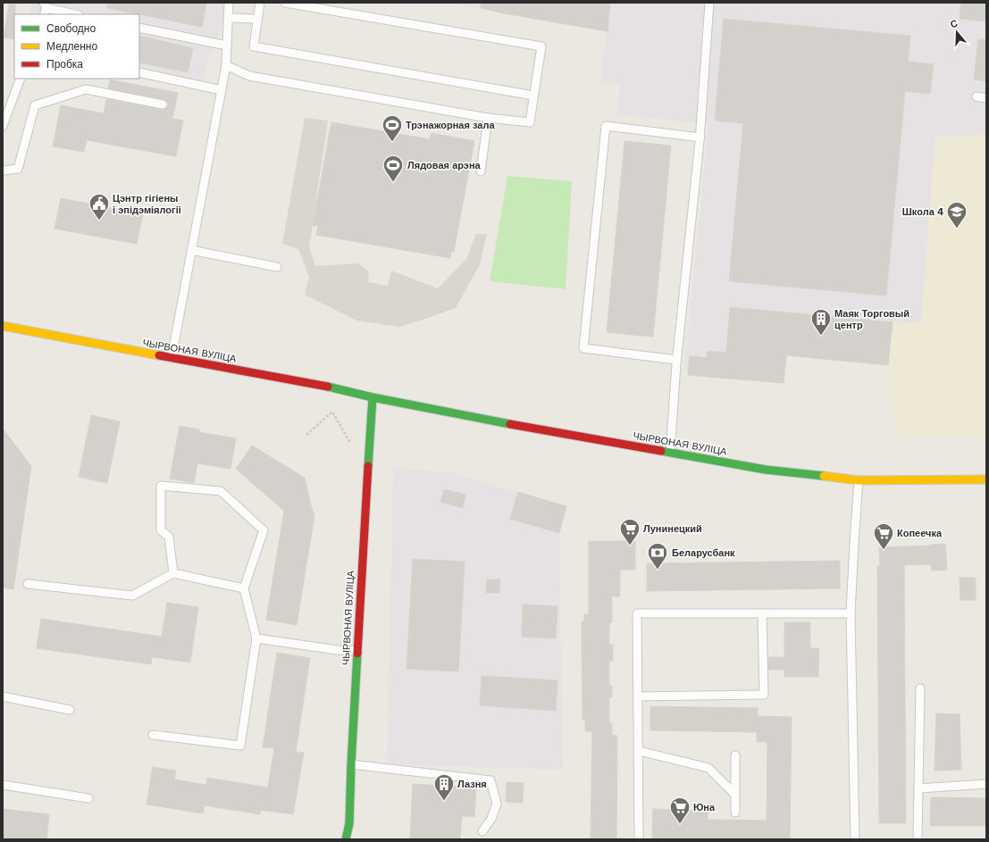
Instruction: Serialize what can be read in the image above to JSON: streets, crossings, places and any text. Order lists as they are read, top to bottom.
{
  "streets": {
    "main road": ["ЧЫРВОНАЯ ВУЛІЦА"]
  },
  "places": {
    "sports": ["Трэнажорная зала", "Лядовая арэна"],
    "public building": ["Цэнтр гігіены і эпідэміялогіі"],
    "school or university": ["Школа 4"],
    "building": ["Маяк Торговый центр", "Лазня"],
    "supermarket": ["Лунинецкий", "Копеечка", "Юна"],
    "bank": ["Беларусбанк"]
  },
  "legend": ["Свободно", "Медленно", "Пробка"],
  "north": "top"
}
